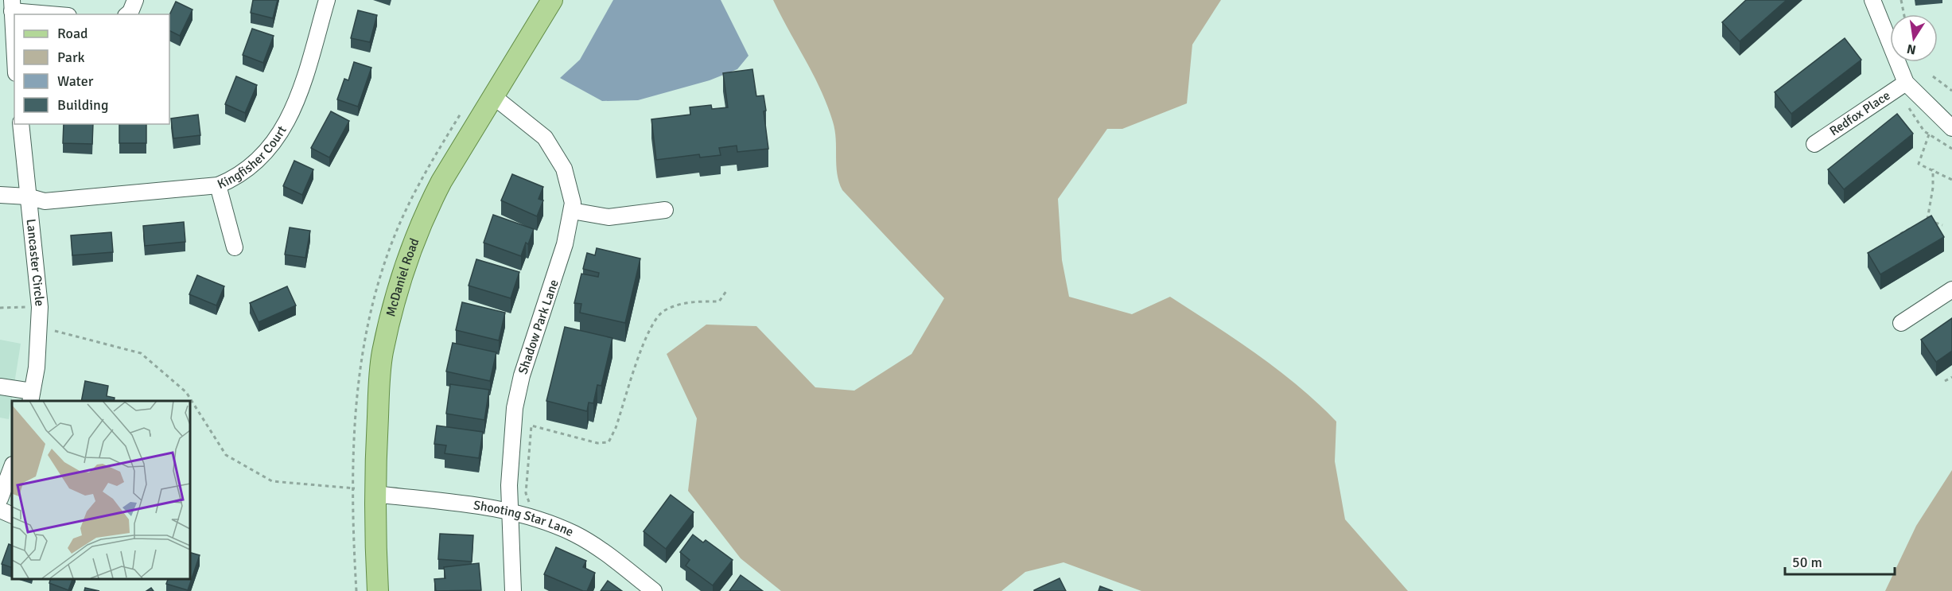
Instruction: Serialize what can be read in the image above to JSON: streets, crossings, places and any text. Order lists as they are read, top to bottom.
{
  "streets": {
    "main road": ["McDaniel Road"],
    "street": [
      "Redfox Place",
      "Kingfisher Court",
      "Lancaster Circle",
      "Shadow Park Lane",
      "Shooting Star Lane"
    ]
  },
  "crossings": [
    ["Kingfisher Court", "Lancaster Circle"],
    ["McDaniel Road", "Shadow Park Lane"],
    ["McDaniel Road", "Shooting Star Lane"],
    ["Shadow Park Lane", "Shooting Star Lane"]
  ],
  "legend": [
    "Road",
    "Park",
    "Water",
    "Building"
  ],
  "scale_bar": "50 m",
  "north": "bottom"
}
